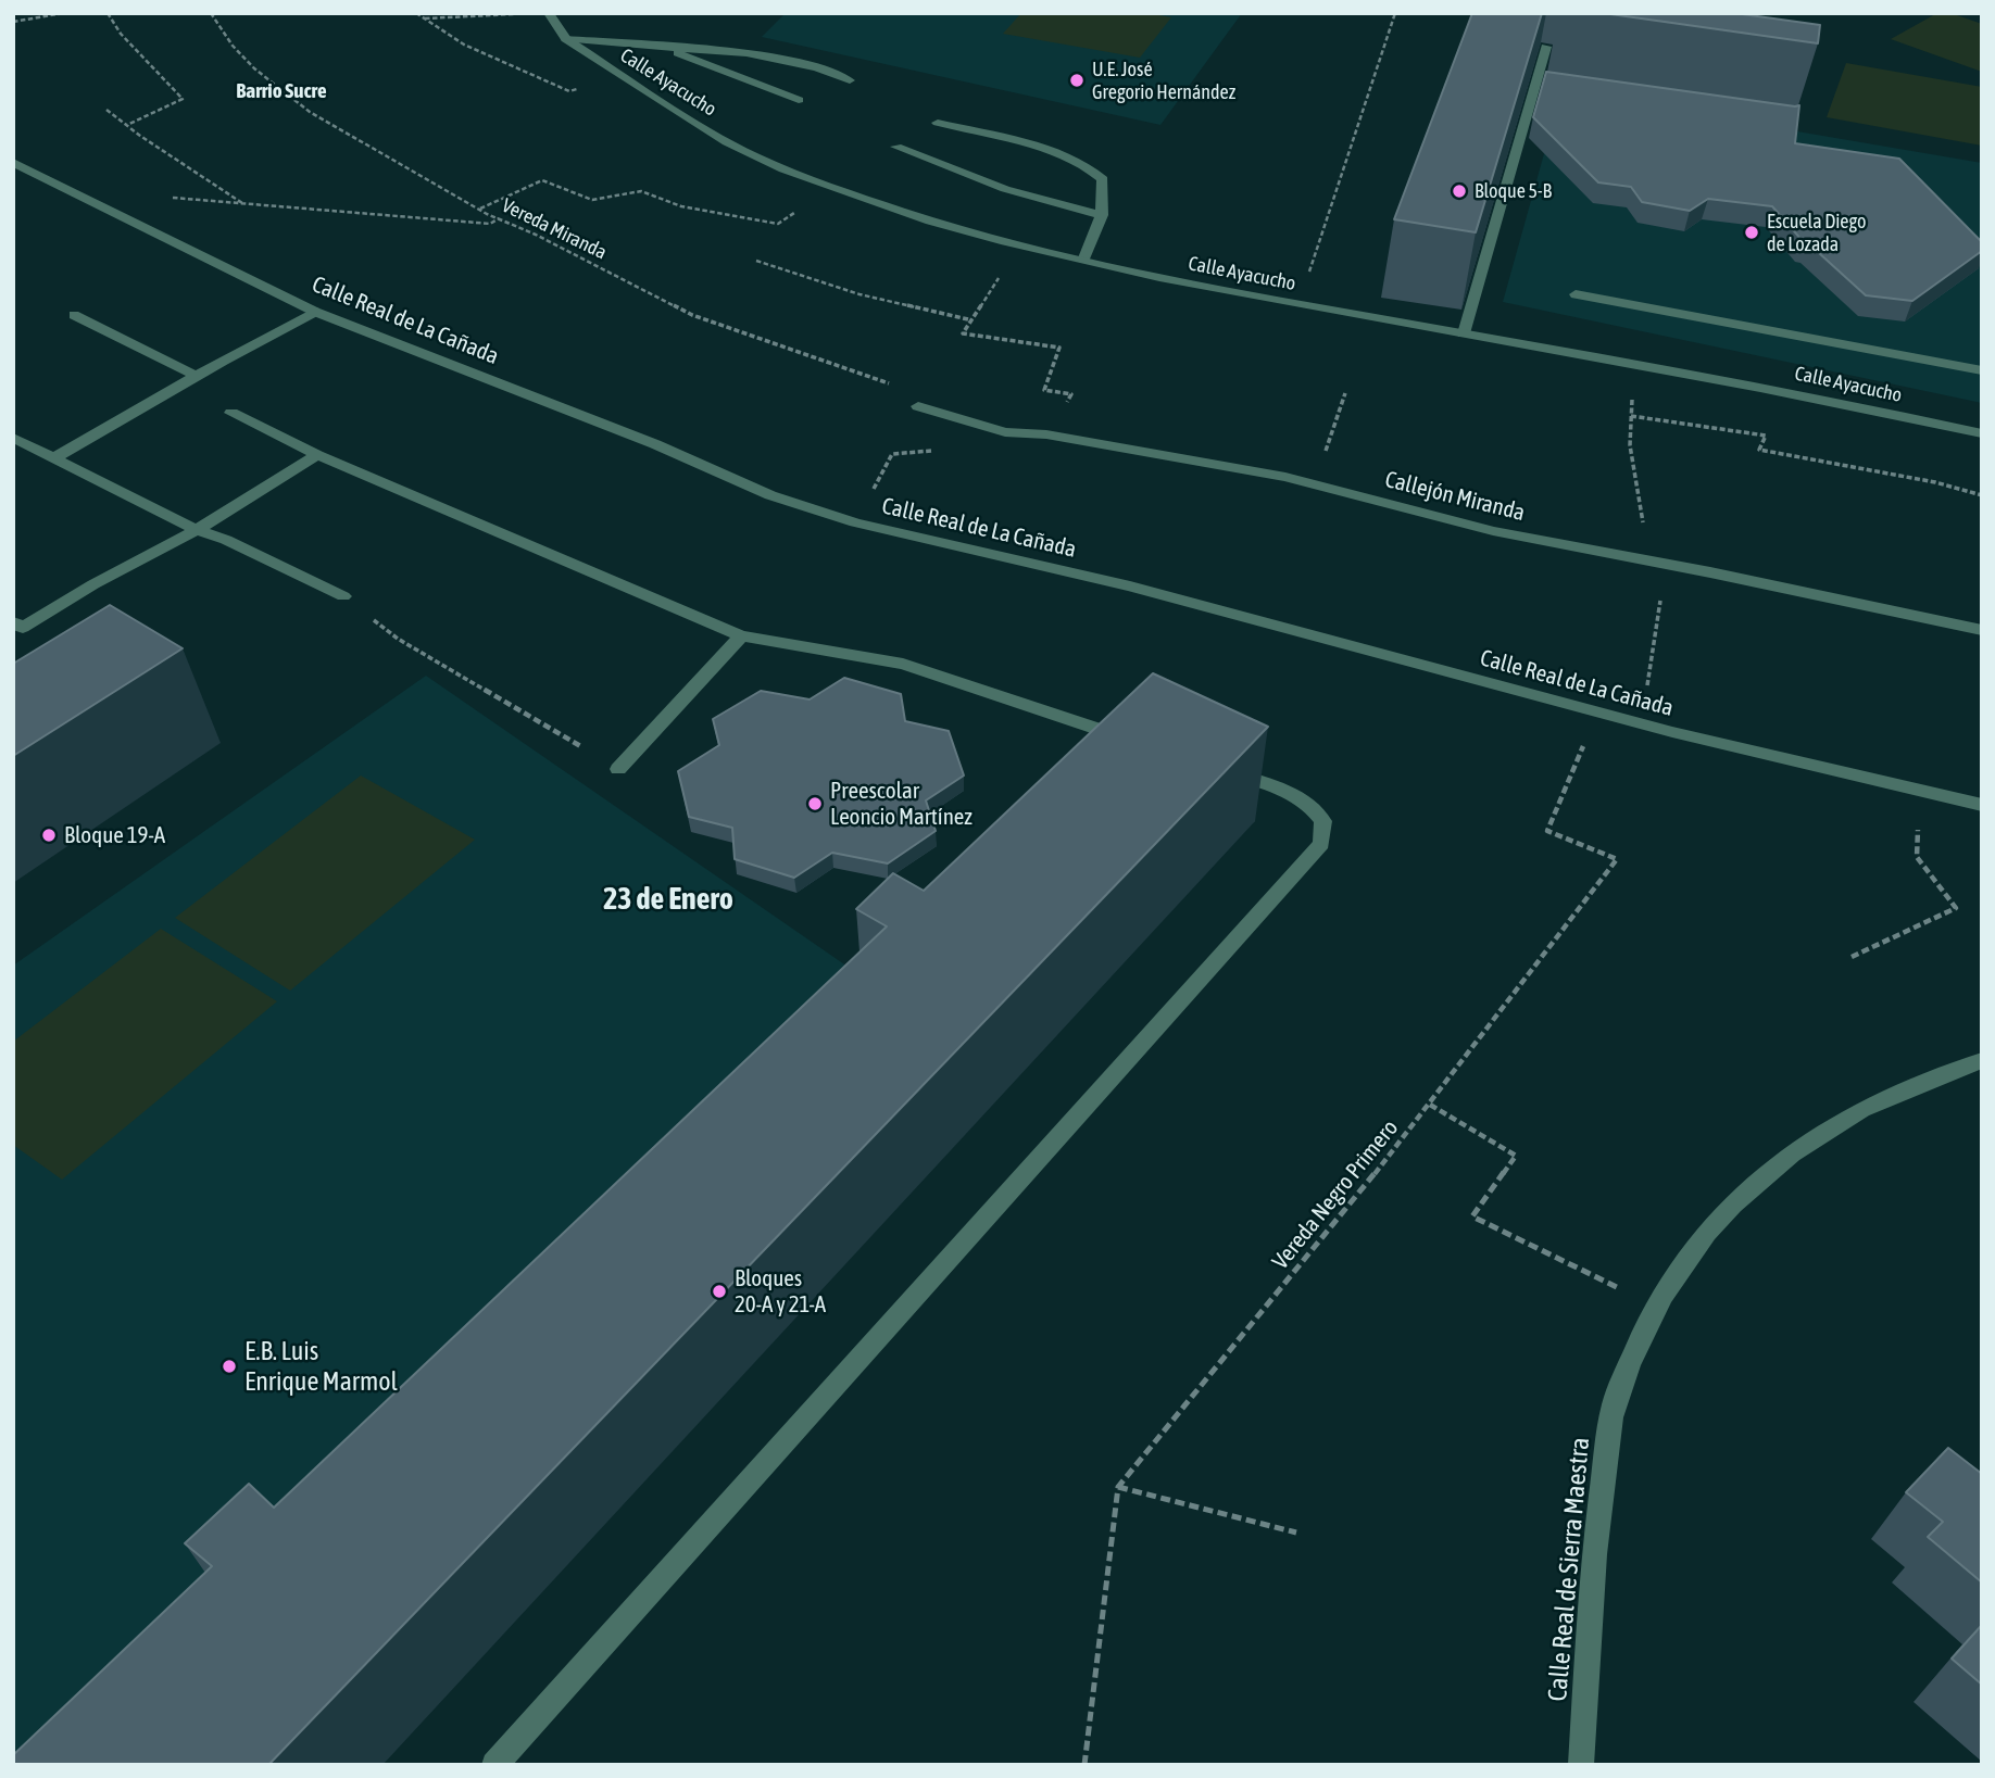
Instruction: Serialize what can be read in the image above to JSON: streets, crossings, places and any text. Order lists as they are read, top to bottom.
{
  "streets": {
    "street": [
      "Calle Ayacucho",
      "Calle Real de La Cañada",
      "Callejón Miranda",
      "Calle Real de Sierra Maestra"
    ],
    "path": ["Vereda Miranda", "Vereda Negro Primero"]
  },
  "crossings": [
    ["Vereda Miranda", "Callejón Miranda"],
    ["Calle Real de La Cañada", "Vereda Negro Primero"]
  ],
  "districts": ["Barrio Sucre", "23 de Enero"],
  "places": [
    "U.E. José Gregorio Hernández",
    "Bloque 5-B",
    "Escuela Diego de Lozada",
    "Preescolar Leoncio Martínez",
    "Bloque 19-A",
    "Bloques 20-A y 21-A",
    "E.B. Luis Enrique Marmol"
  ]
}
